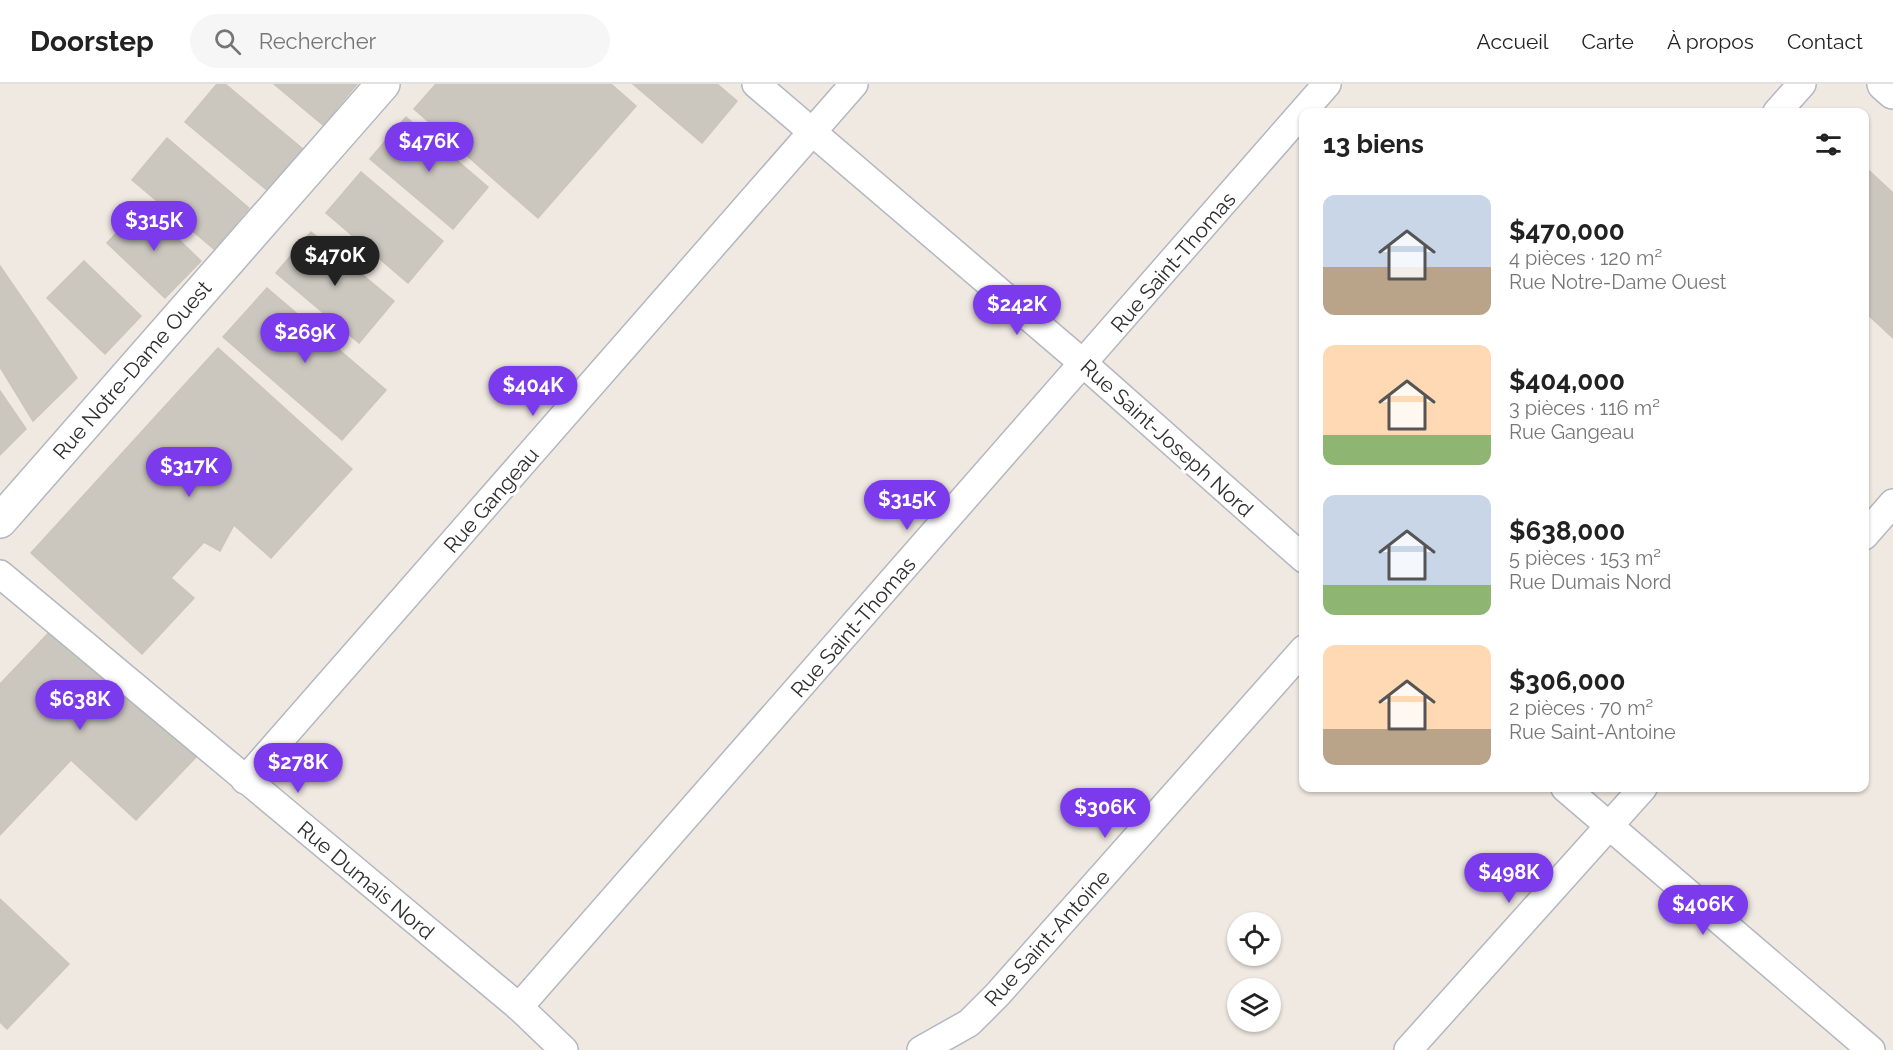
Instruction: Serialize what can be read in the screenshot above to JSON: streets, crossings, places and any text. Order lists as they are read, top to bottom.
{
  "streets": {
    "street": [
      "Rue Saint-Thomas",
      "Rue Notre-Dame Ouest",
      "Rue Saint-Joseph Nord",
      "Rue Gangeau",
      "Rue Dumais Nord",
      "Rue Saint-Antoine"
    ]
  },
  "crossings": [
    ["Rue Saint-Thomas", "Rue Saint-Joseph Nord"],
    ["Rue Saint-Thomas", "Rue Dumais Nord"],
    ["Rue Saint-Joseph Nord", "Rue Gangeau"],
    ["Rue Gangeau", "Rue Dumais Nord"]
  ],
  "page": {
    "header": "Doorstep",
    "search": "Rechercher",
    "nav": [
      "Accueil",
      "Carte",
      "À propos",
      "Contact"
    ],
    "heading": "13 biens",
    "price": [
      "$476K",
      "$315K",
      "$470K",
      "$242K",
      "$269K",
      "$404K",
      "$317K",
      "$315K",
      "$638K",
      "$278K",
      "$306K",
      "$498K",
      "$406K"
    ],
    "list": [
      {
        "name": "$470,000",
        "note": "4 pièces · 120 m² · Rue Notre-Dame Ouest"
      },
      {
        "name": "$404,000",
        "note": "3 pièces · 116 m² · Rue Gangeau"
      },
      {
        "name": "$638,000",
        "note": "5 pièces · 153 m² · Rue Dumais Nord"
      },
      {
        "name": "$306,000",
        "note": "2 pièces · 70 m² · Rue Saint-Antoine"
      }
    ]
  }
}
